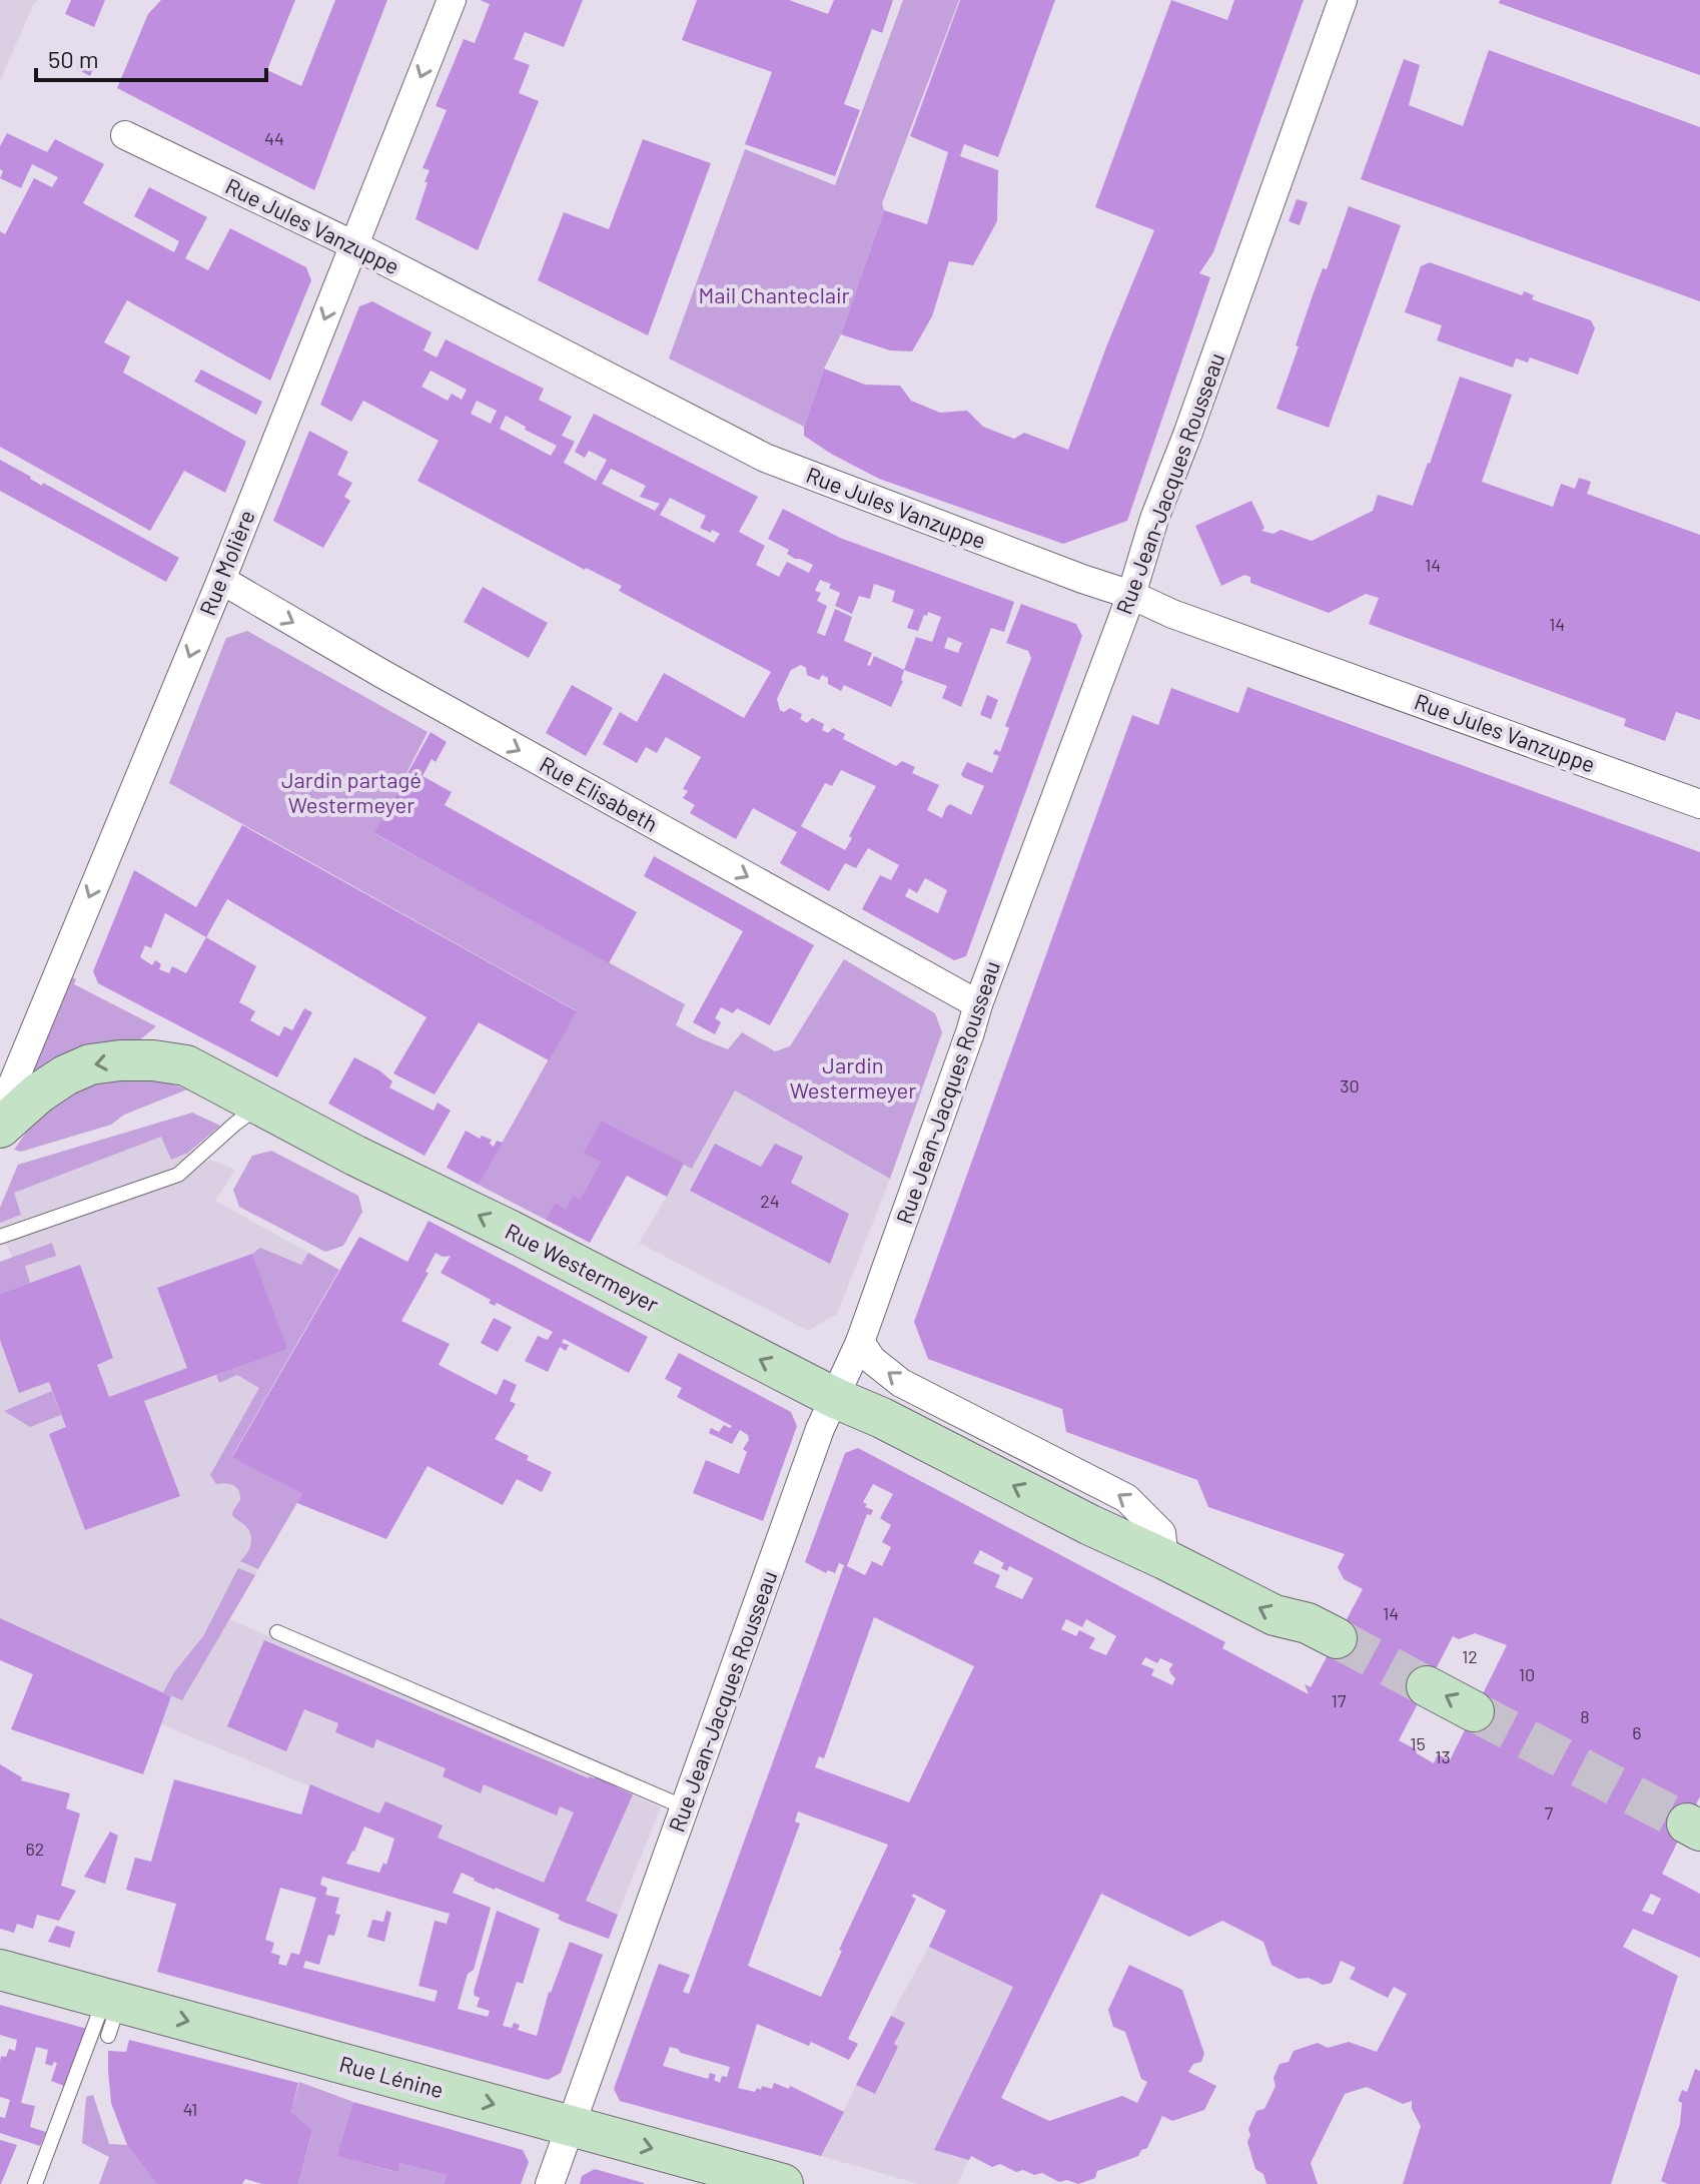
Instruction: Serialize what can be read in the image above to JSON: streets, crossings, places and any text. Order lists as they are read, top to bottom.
{
  "streets": {
    "main road": ["Rue Westermeyer", "Rue Lénine"],
    "street": [
      "Rue Jules Vanzuppe",
      "Rue Jean-Jacques Rousseau",
      "Rue Molière",
      "Rue Elisabeth"
    ]
  },
  "crossings": [
    ["Rue Jules Vanzuppe", "Rue Jean-Jacques Rousseau"],
    ["Rue Jules Vanzuppe", "Rue Molière"],
    ["Rue Jean-Jacques Rousseau", "Rue Elisabeth"],
    ["Rue Jean-Jacques Rousseau", "Rue Westermeyer"],
    ["Rue Jean-Jacques Rousseau", "Rue Lénine"],
    ["Rue Molière", "Rue Elisabeth"],
    ["Rue Molière", "Rue Westermeyer"]
  ],
  "one_way": [
    "Rue Molière",
    "Rue Elisabeth",
    "Rue Westermeyer",
    "Rue Lénine"
  ],
  "parks": ["Mail Chanteclair", "Jardin partagé Westermeyer", "Jardin Westermeyer"],
  "house_numbers": [
    "44",
    "14",
    "14",
    "30",
    "24",
    "14",
    "12",
    "10",
    "17",
    "8",
    "6",
    "15",
    "13",
    "7",
    "62",
    "41"
  ],
  "scale_bar": "50 m"
}
